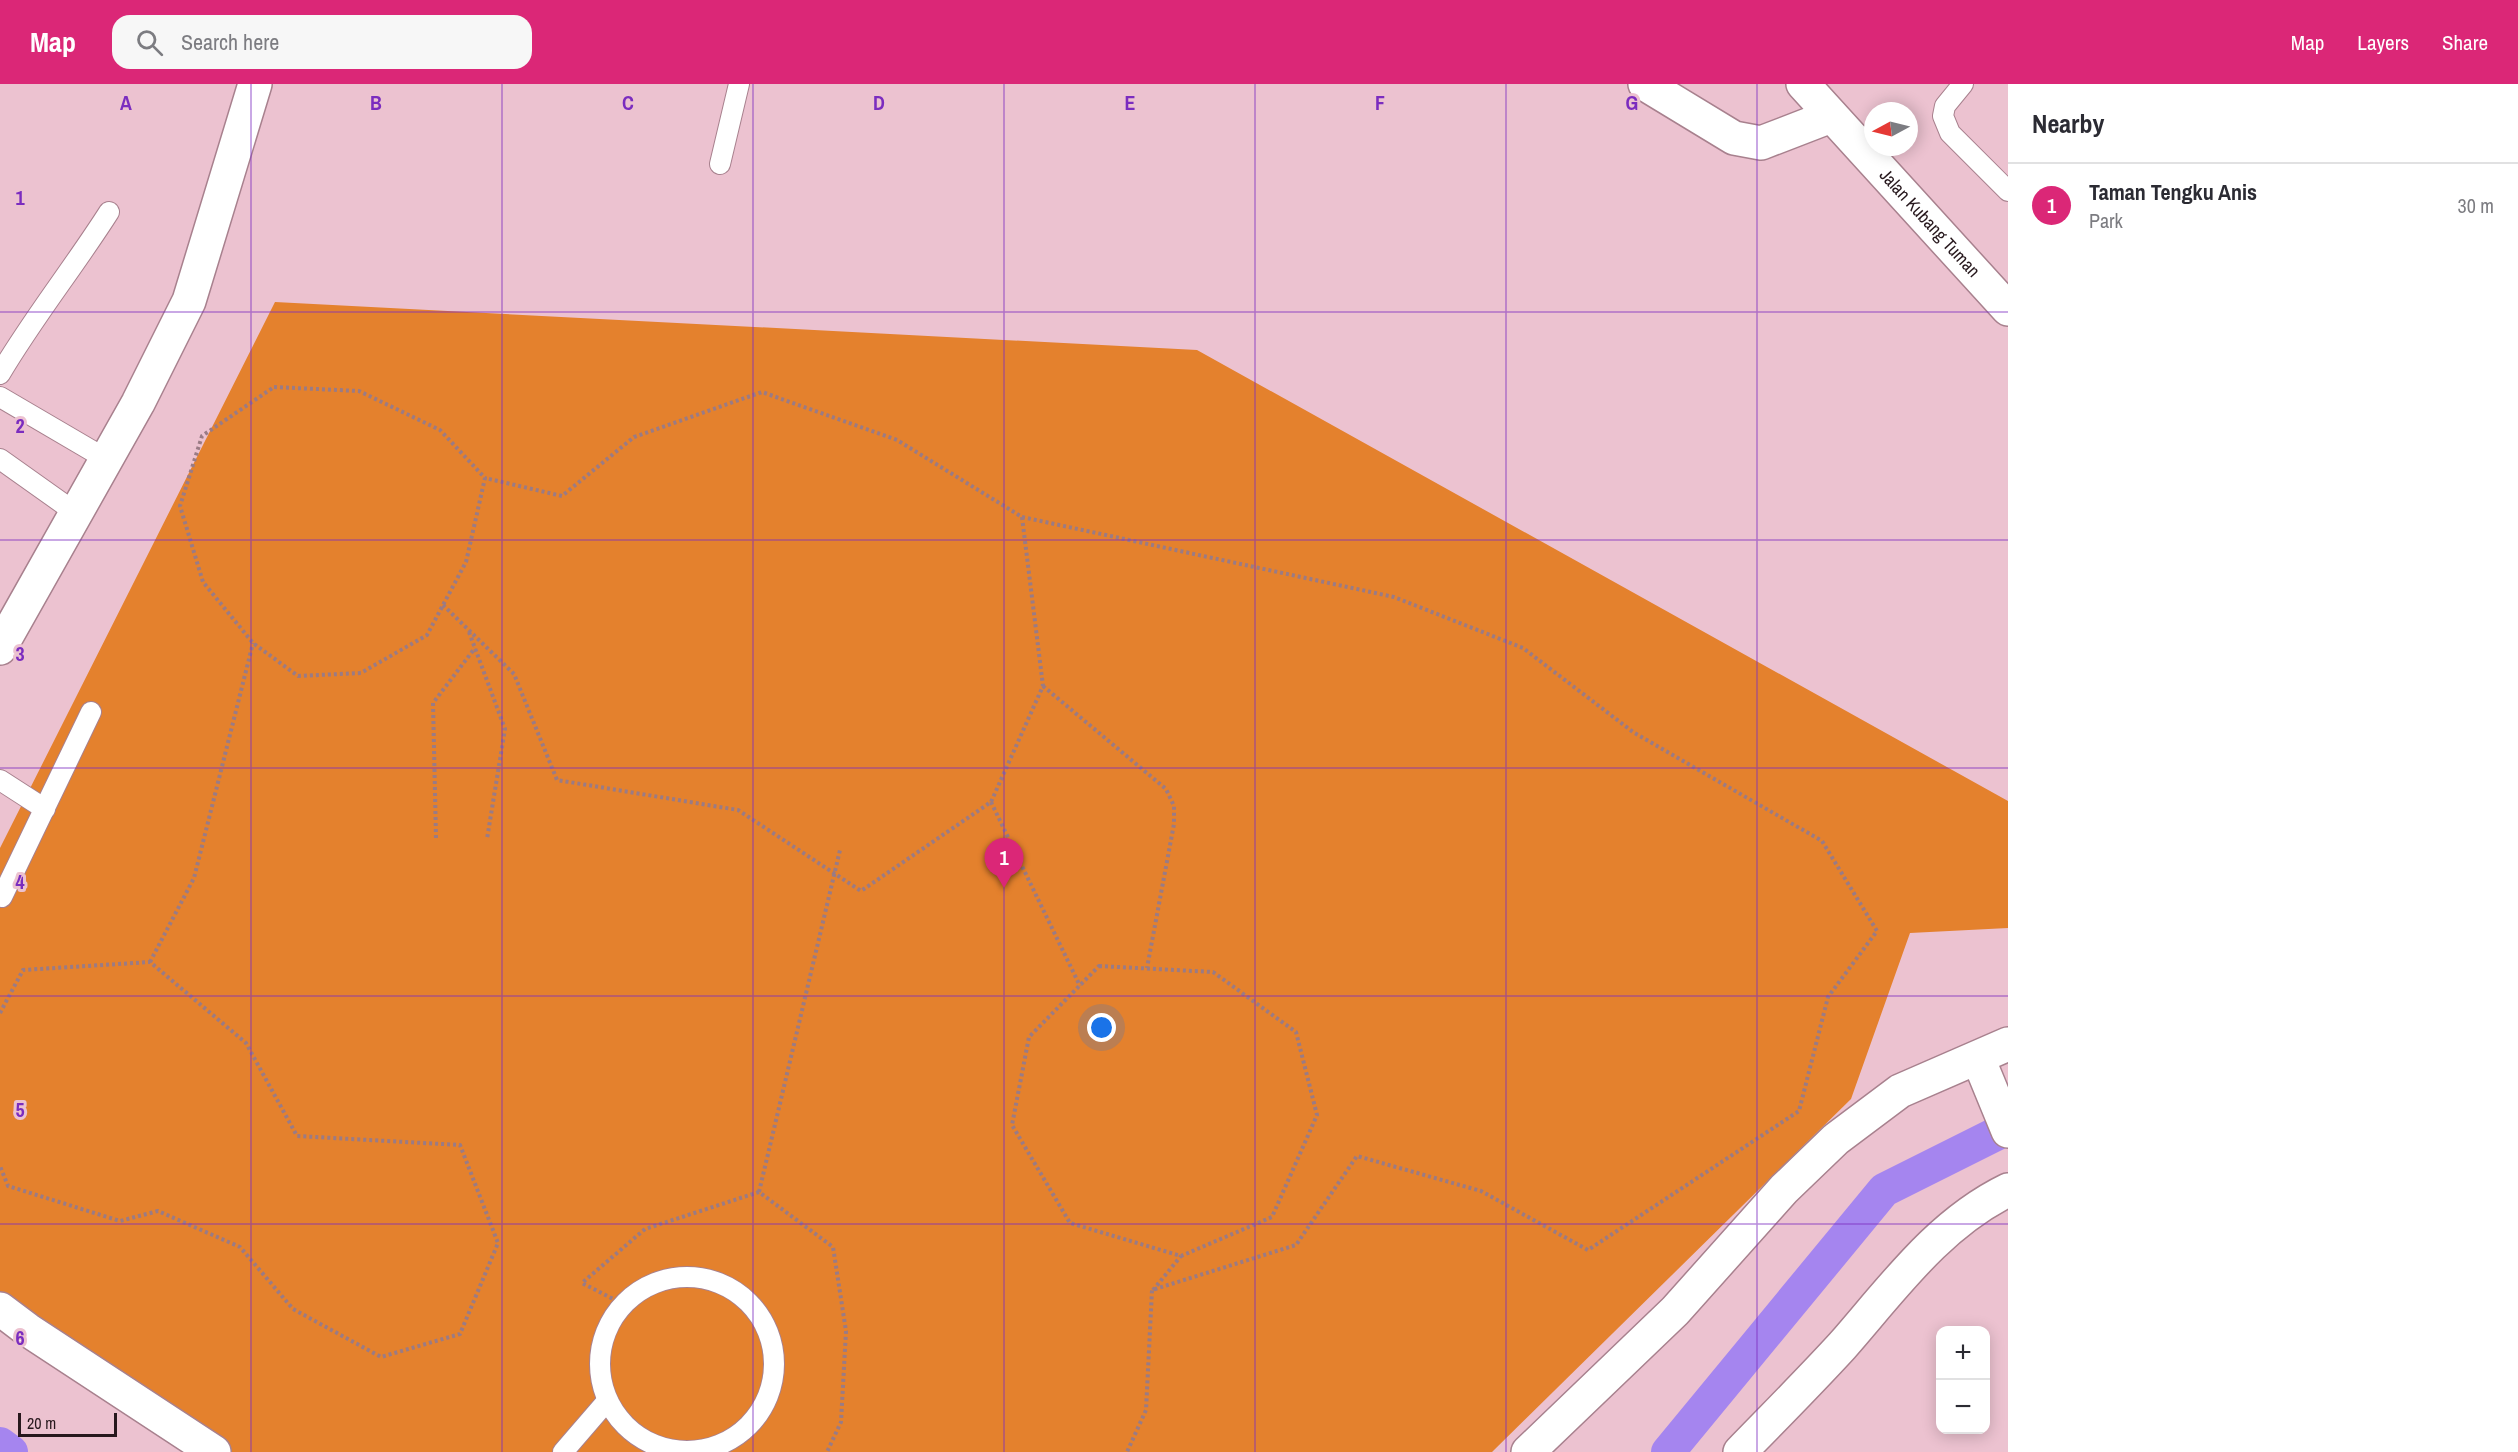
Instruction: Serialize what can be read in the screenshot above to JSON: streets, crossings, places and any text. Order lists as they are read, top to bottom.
{
  "streets": {
    "street": ["Jalan Kubang Tuman"]
  },
  "scale_bar": "20 m",
  "north": "left",
  "page": {
    "header": "Map",
    "search": "Search here",
    "nav": ["Map", "Layers", "Share"],
    "heading": "Nearby",
    "list": [
      {
        "mark": "1",
        "name": "Taman Tengku Anis",
        "note": "Park",
        "value": "30 m"
      }
    ],
    "pins": "1",
    "map_buttons": ["+", "−"],
    "scale": "20 m"
  },
  "grid": {
    "columns": [
      "A",
      "B",
      "C",
      "D",
      "E",
      "F",
      "G"
    ],
    "rows": [
      "1",
      "2",
      "3",
      "4",
      "5",
      "6"
    ]
  }
}
